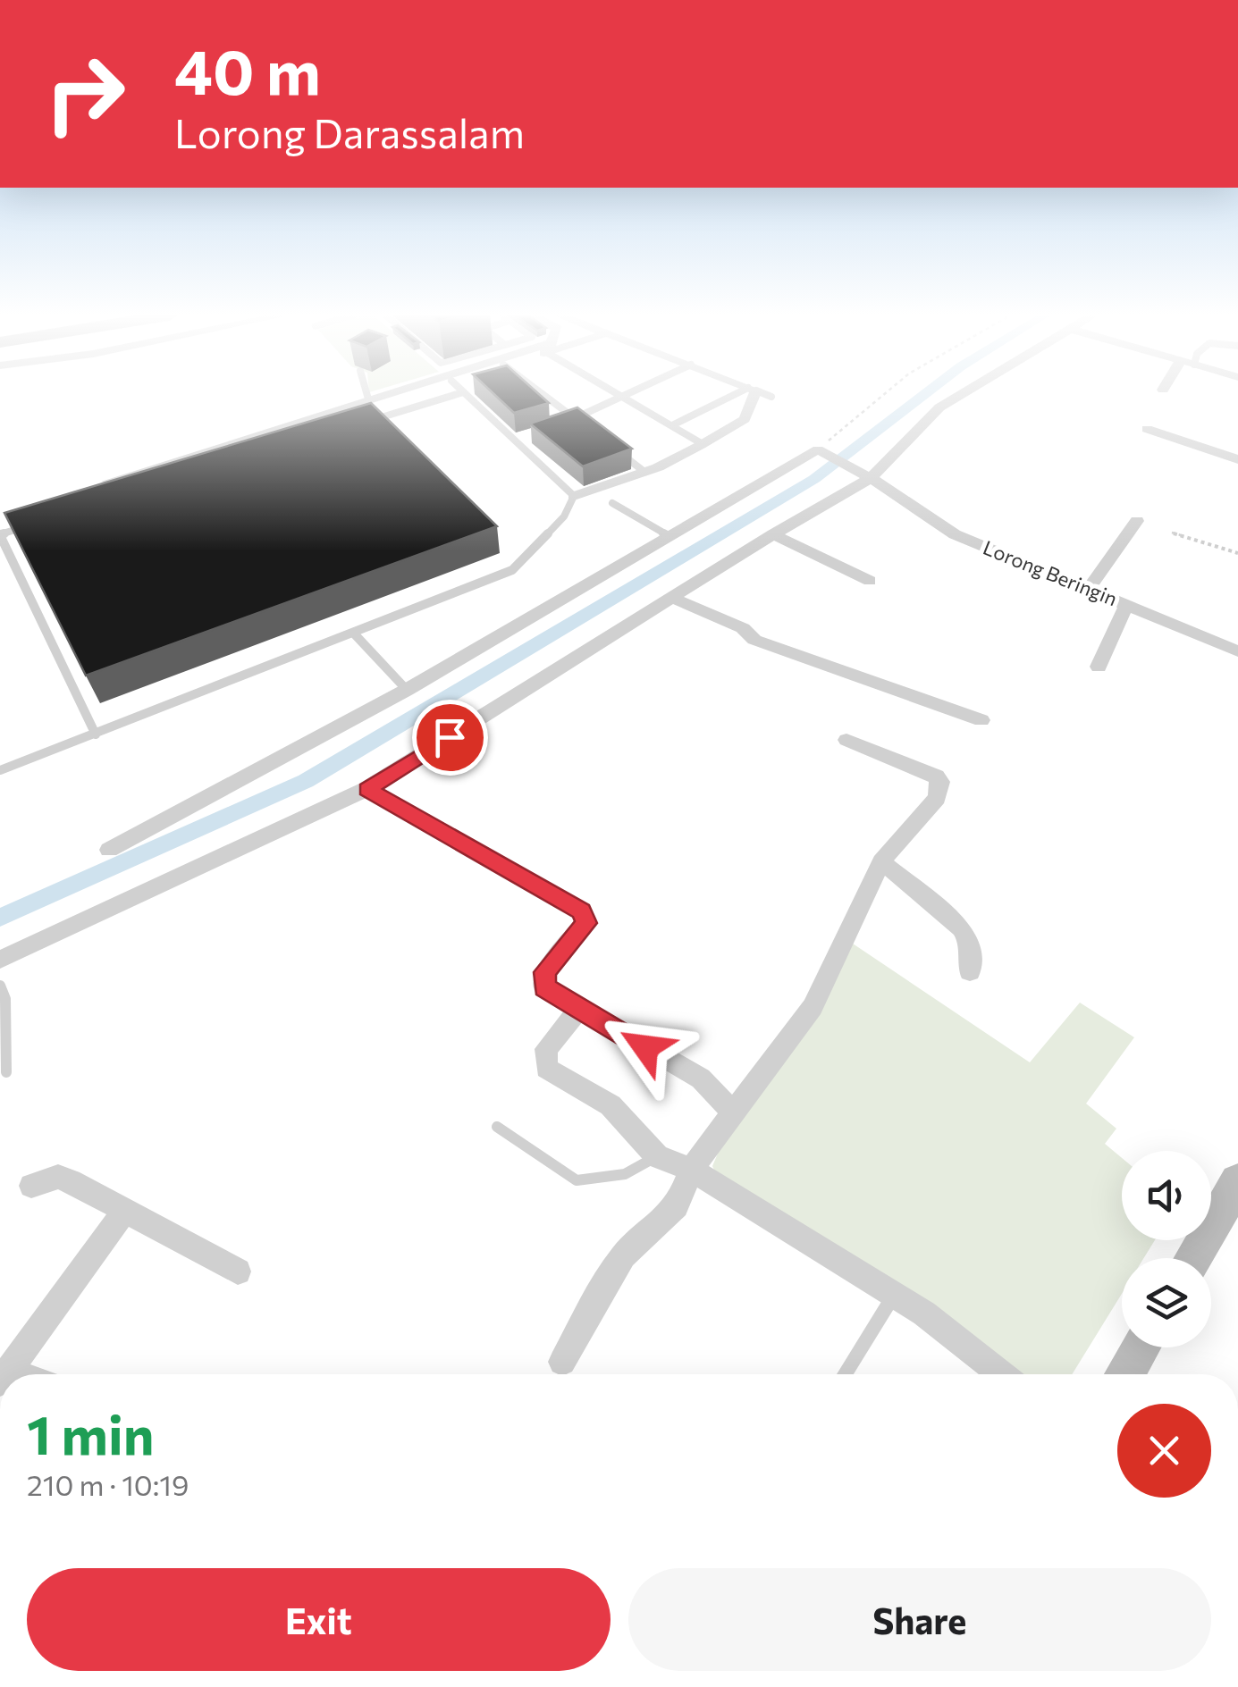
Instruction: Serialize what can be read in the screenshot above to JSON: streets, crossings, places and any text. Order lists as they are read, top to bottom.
{
  "streets": {
    "street": ["Lorong Beringin"]
  },
  "page": {
    "turn": ["40 m", "Lorong Darassalam"],
    "heading": ["1 min", "210 m · 10:19"],
    "buttons": ["Exit", "Share"]
  }
}
